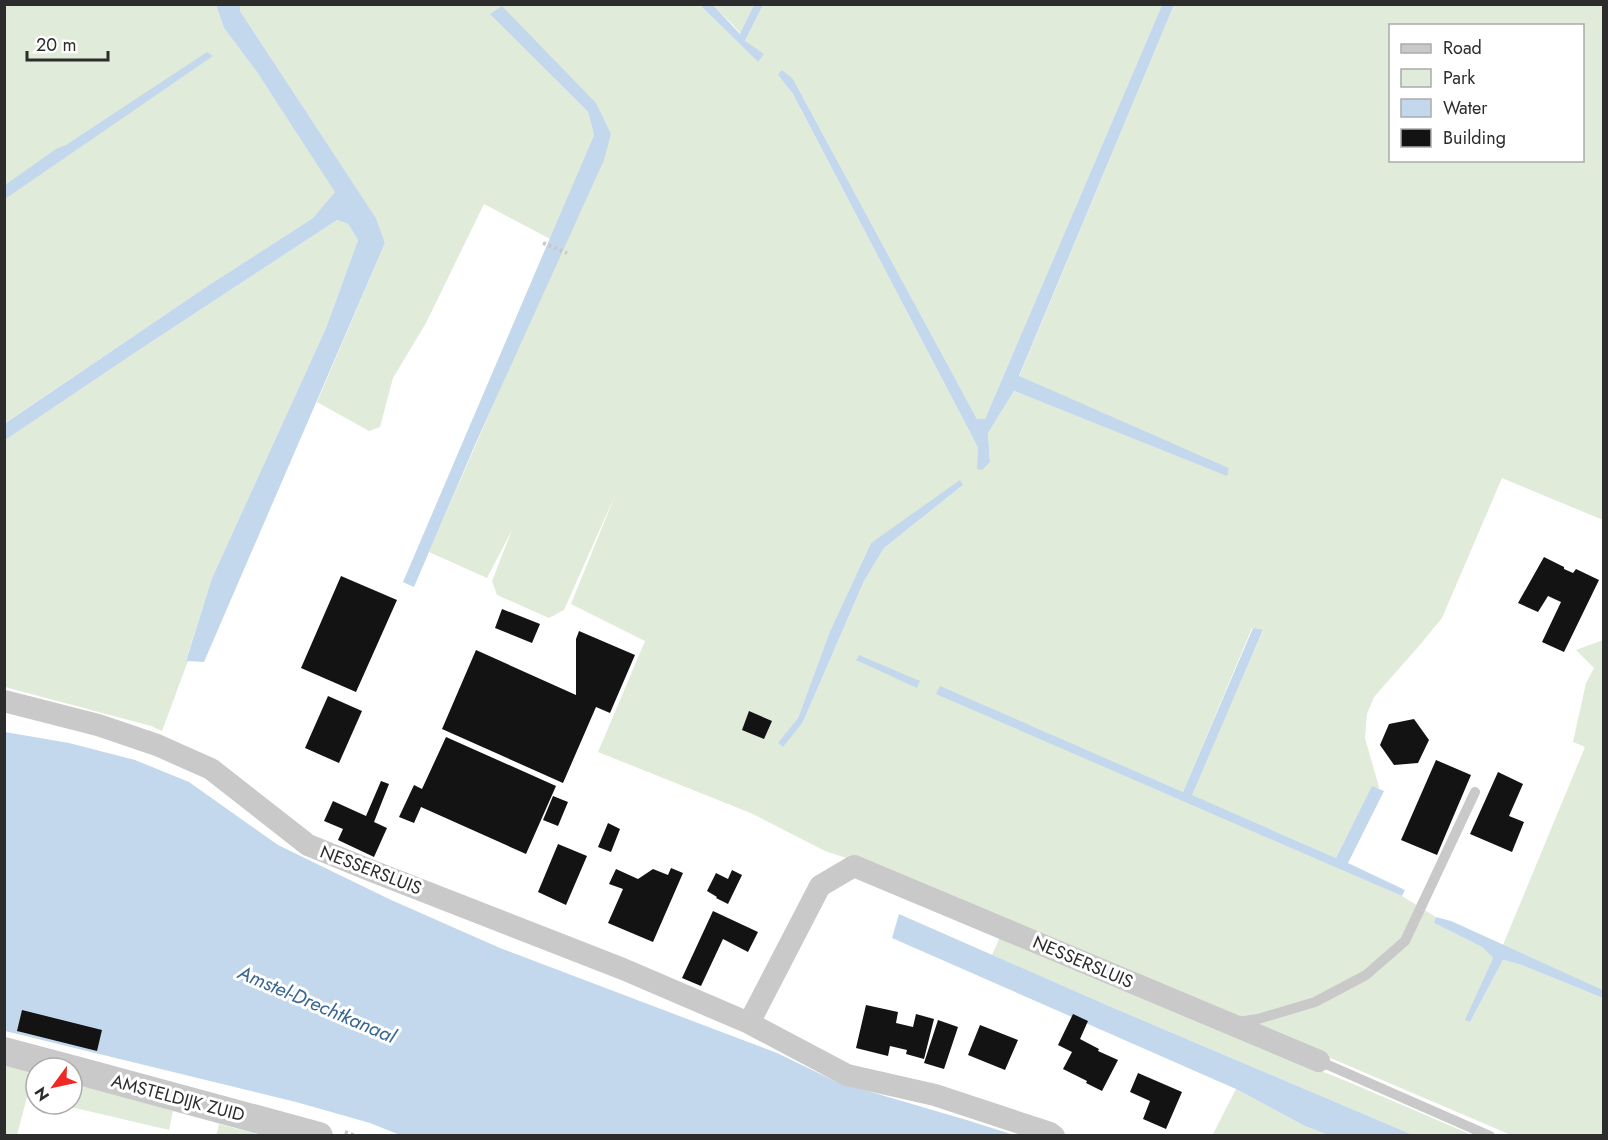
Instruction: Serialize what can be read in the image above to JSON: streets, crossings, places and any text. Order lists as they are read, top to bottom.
{
  "streets": {
    "street": ["NESSERSLUIS", "AMSTELDIJK ZUID"]
  },
  "water": ["Amstel-Drechtkanaal"],
  "legend": [
    "Road",
    "Park",
    "Water",
    "Building"
  ],
  "scale_bar": "20 m",
  "north": "bottom left"
}
